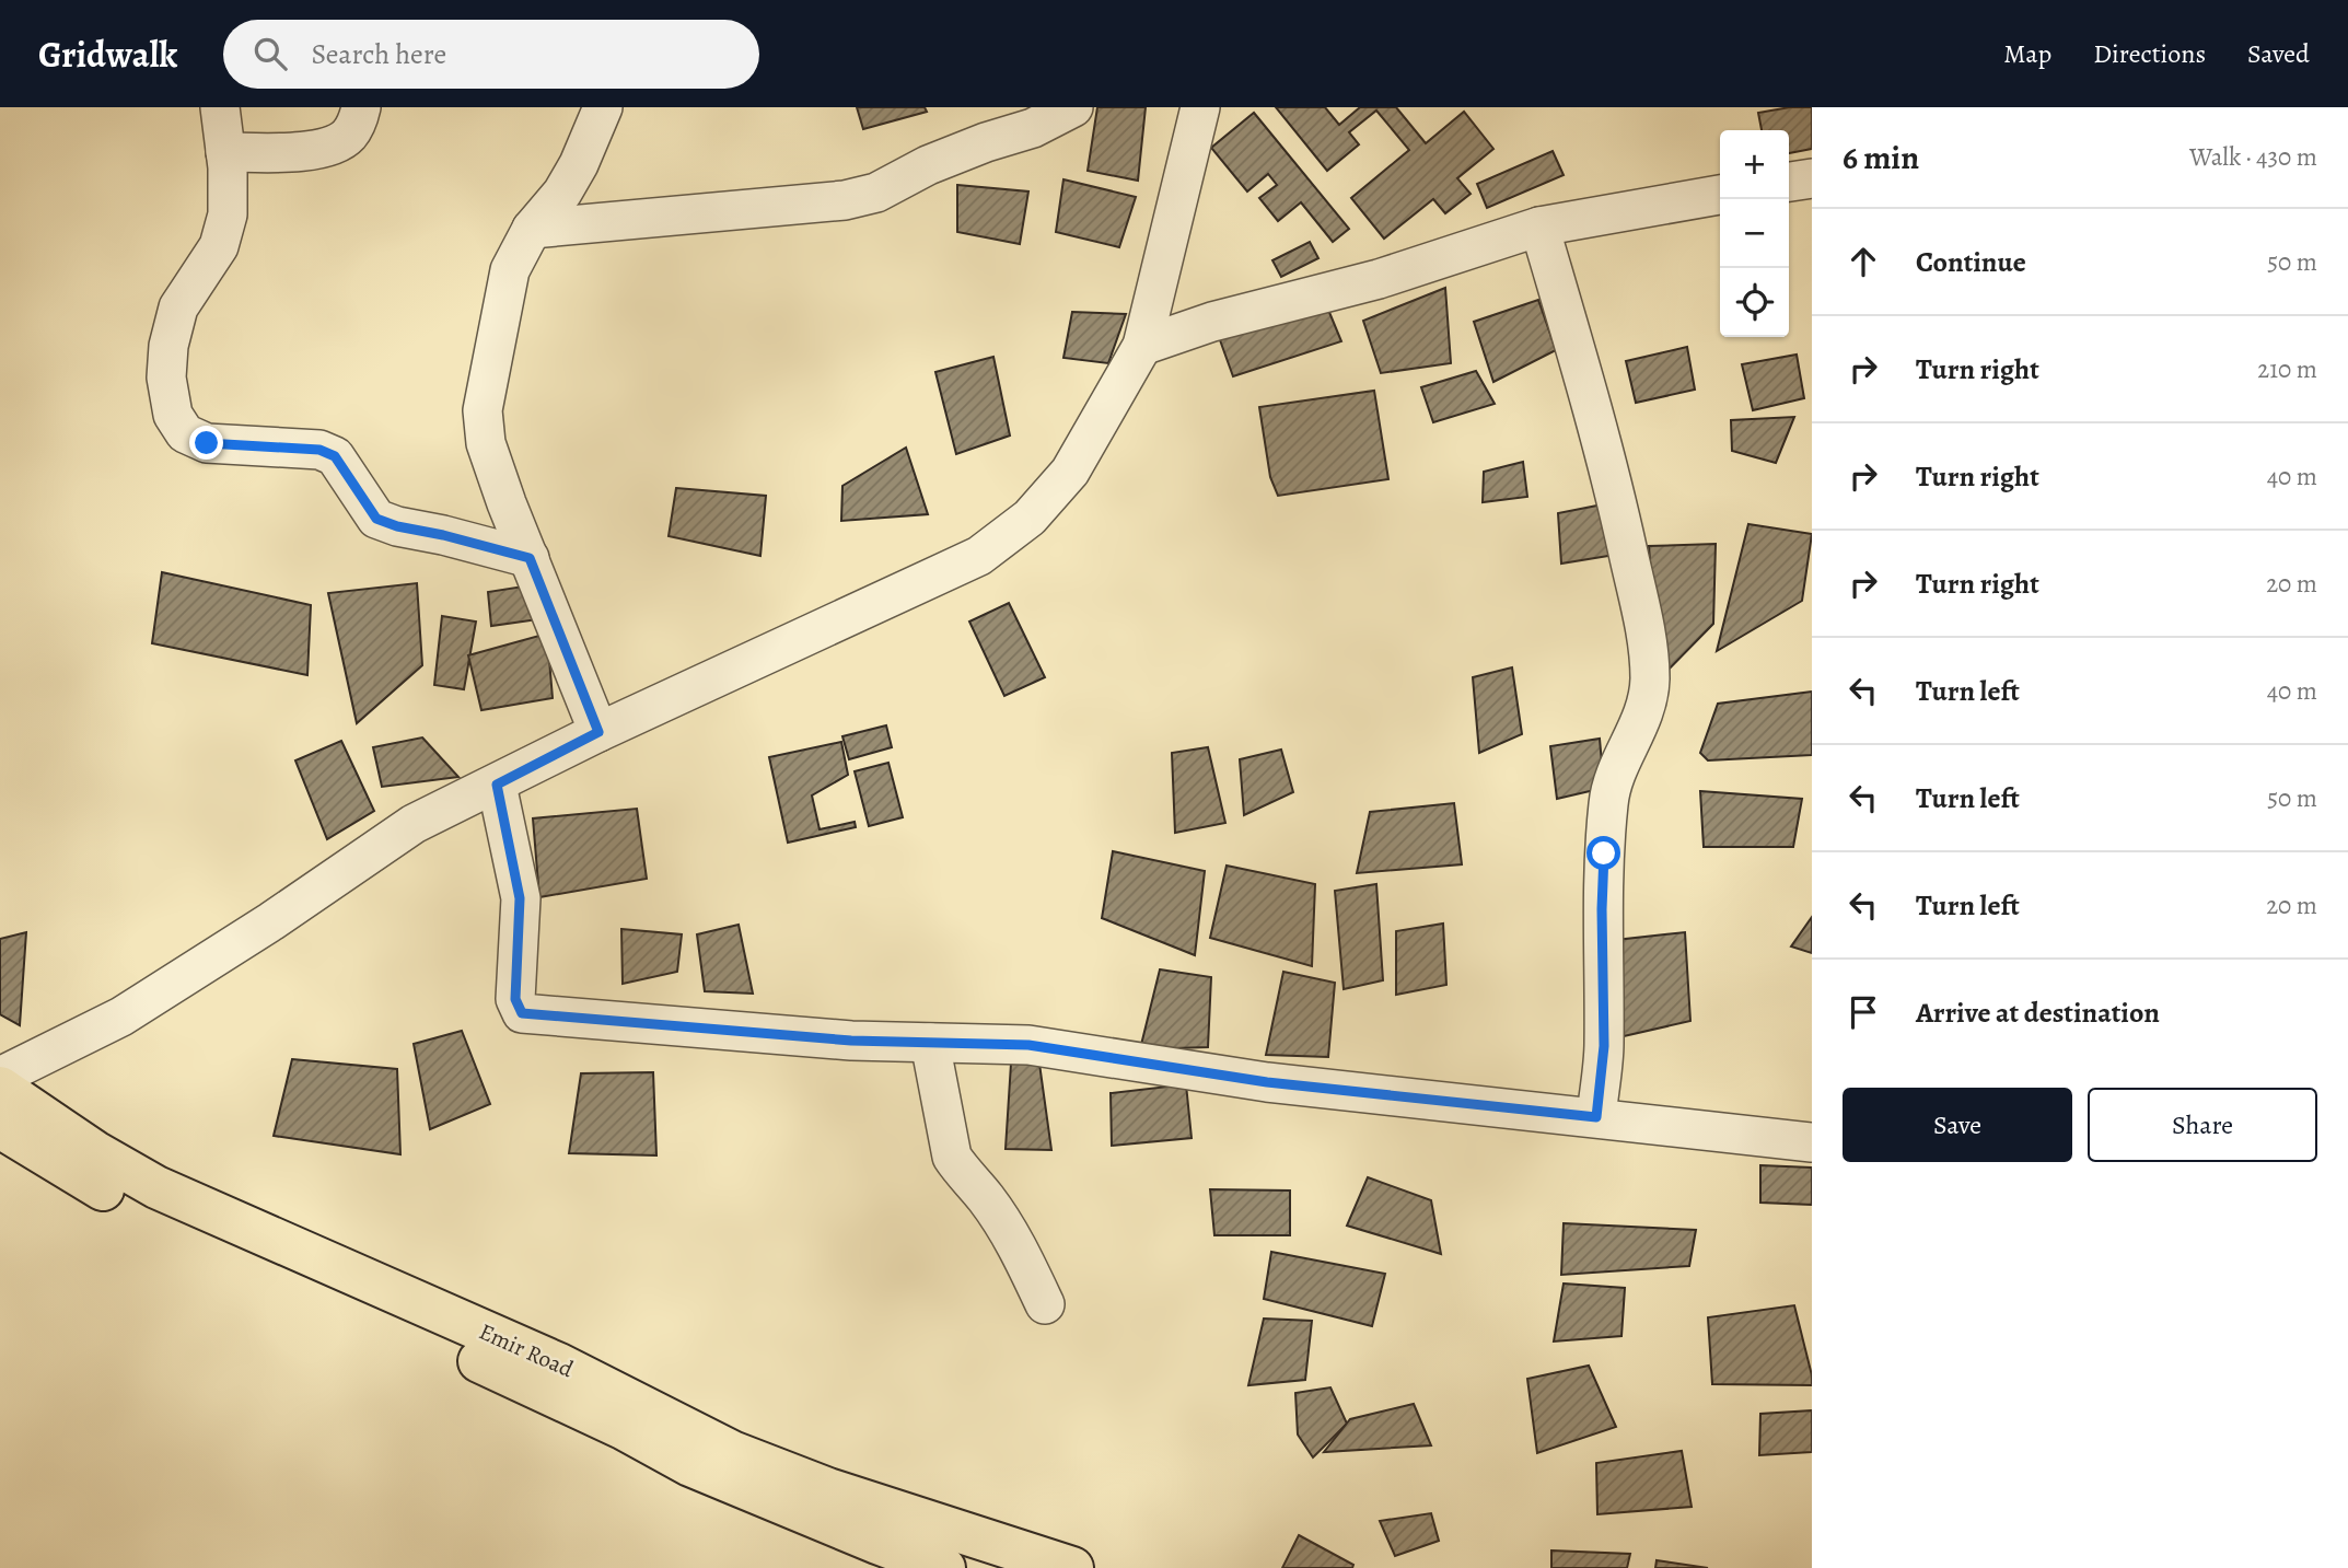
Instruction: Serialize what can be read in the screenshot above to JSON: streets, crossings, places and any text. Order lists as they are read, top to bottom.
{
  "streets": {
    "highway": ["Emir Road"]
  },
  "page": {
    "header": "Gridwalk",
    "search": "Search here",
    "nav": ["Map", "Directions", "Saved"],
    "heading": ["6 min", "Walk · 430 m"],
    "map_buttons": ["+", "−"],
    "list": [
      ["Continue", "50 m"],
      ["Turn right", "210 m"],
      ["Turn right", "40 m"],
      ["Turn right", "20 m"],
      ["Turn left", "40 m"],
      ["Turn left", "50 m"],
      ["Turn left", "20 m"],
      "Arrive at destination"
    ],
    "buttons": ["Save", "Share"]
  }
}
